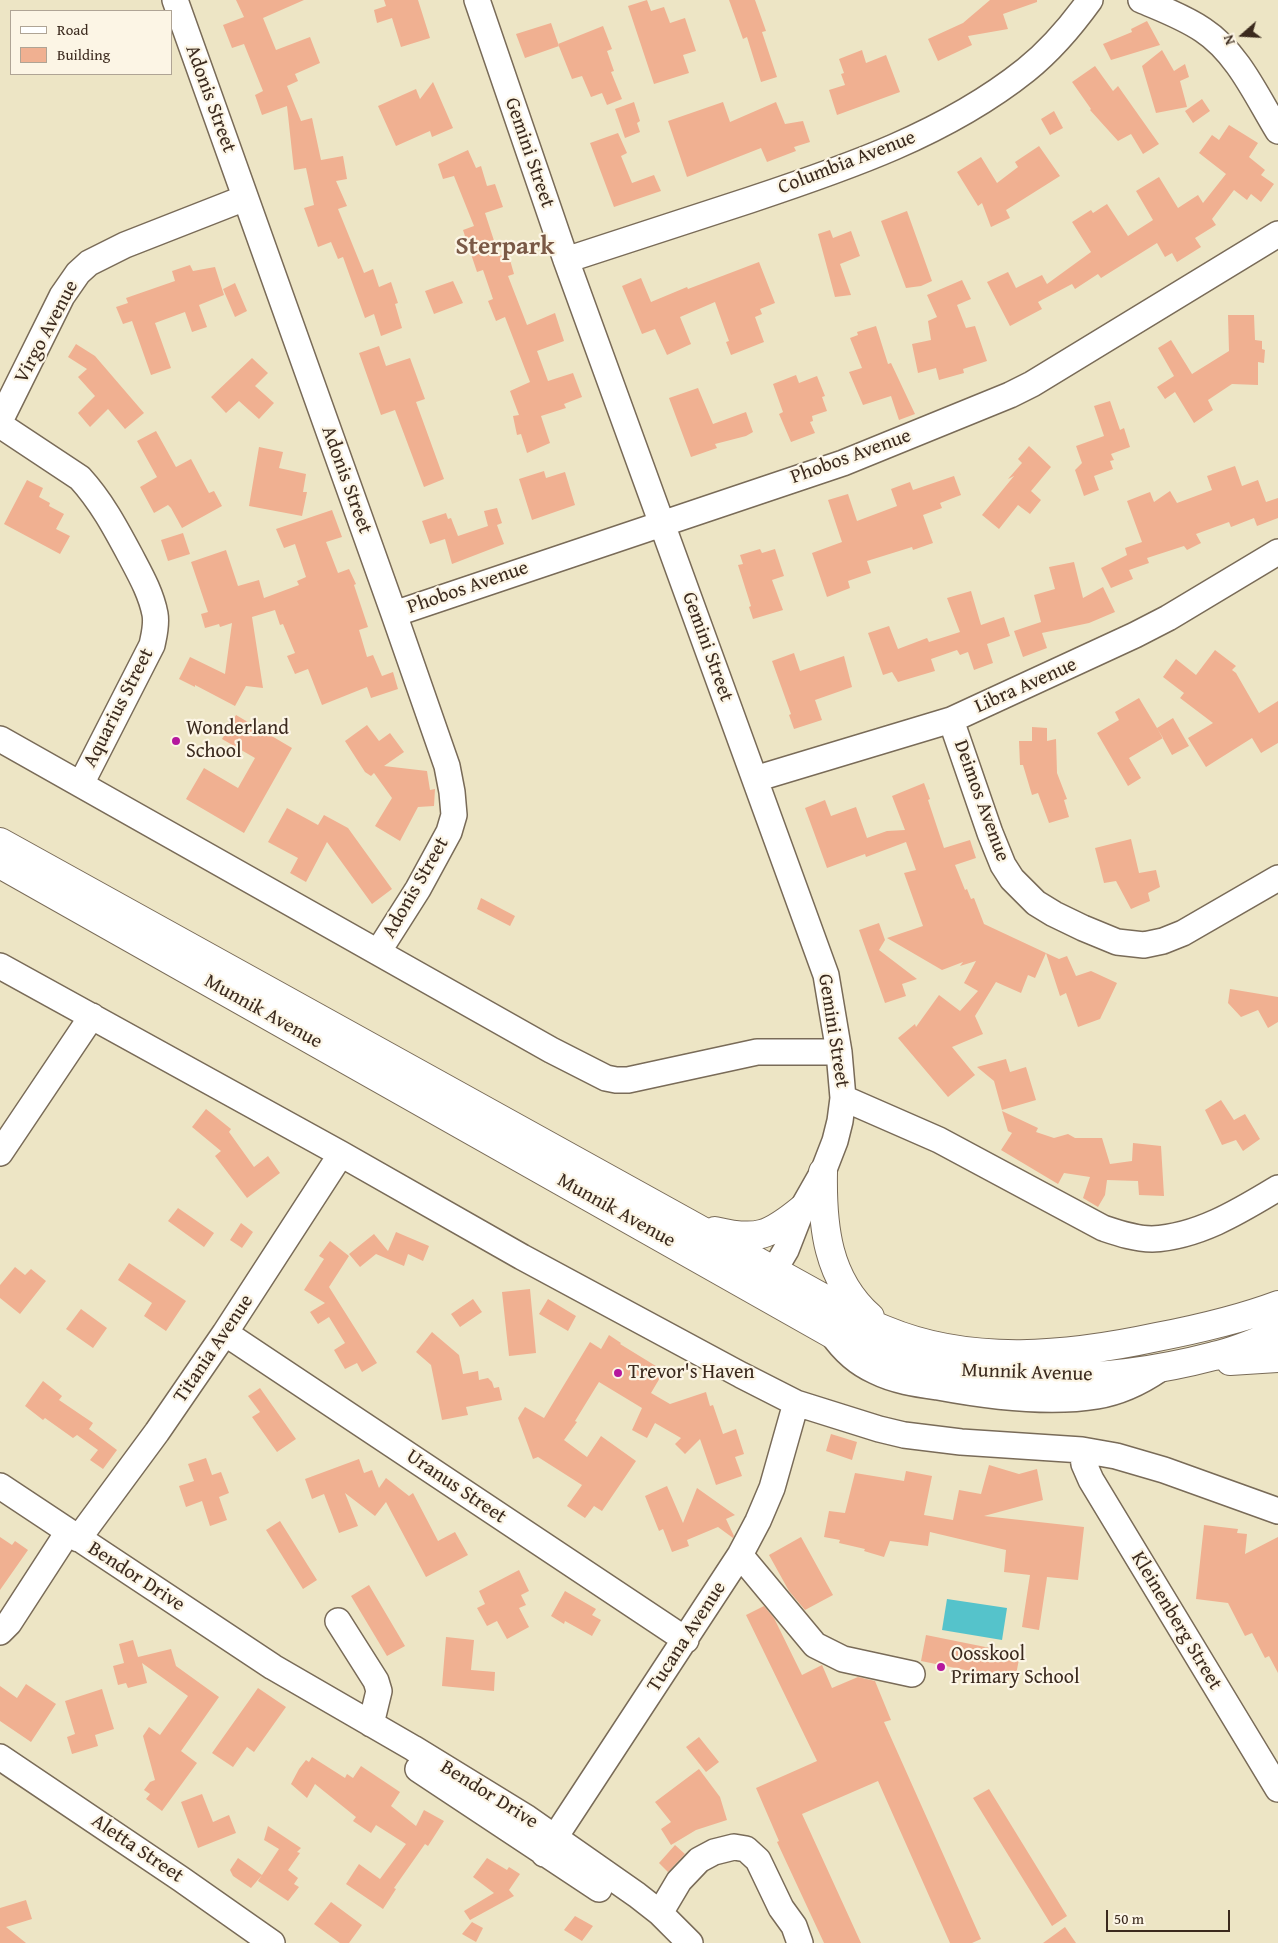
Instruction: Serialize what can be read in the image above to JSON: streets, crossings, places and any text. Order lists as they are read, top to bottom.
{
  "streets": {
    "main road": ["Munnik Avenue"],
    "street": [
      "Adonis Street",
      "Gemini Street",
      "Columbia Avenue",
      "Virgo Avenue",
      "Phobos Avenue",
      "Libra Avenue",
      "Aquarius Street",
      "Deimos Avenue",
      "Titania Avenue",
      "Uranus Street",
      "Bendor Drive",
      "Kleinenberg Street",
      "Tucana Avenue",
      "Aletta Street"
    ]
  },
  "crossings": [
    ["Adonis Street", "Virgo Avenue"],
    ["Adonis Street", "Phobos Avenue"],
    ["Gemini Street", "Columbia Avenue"],
    ["Gemini Street", "Phobos Avenue"],
    ["Gemini Street", "Libra Avenue"],
    ["Gemini Street", "Munnik Avenue"],
    ["Virgo Avenue", "Aquarius Street"],
    ["Libra Avenue", "Deimos Avenue"],
    ["Titania Avenue", "Uranus Street"],
    ["Titania Avenue", "Bendor Drive"],
    ["Uranus Street", "Tucana Avenue"],
    ["Bendor Drive", "Tucana Avenue"]
  ],
  "districts": ["Sterpark"],
  "places": ["Wonderland School", "Trevor's Haven", "Oosskool Primary School"],
  "legend": ["Road", "Building"],
  "scale_bar": "50 m",
  "north": "left"
}
